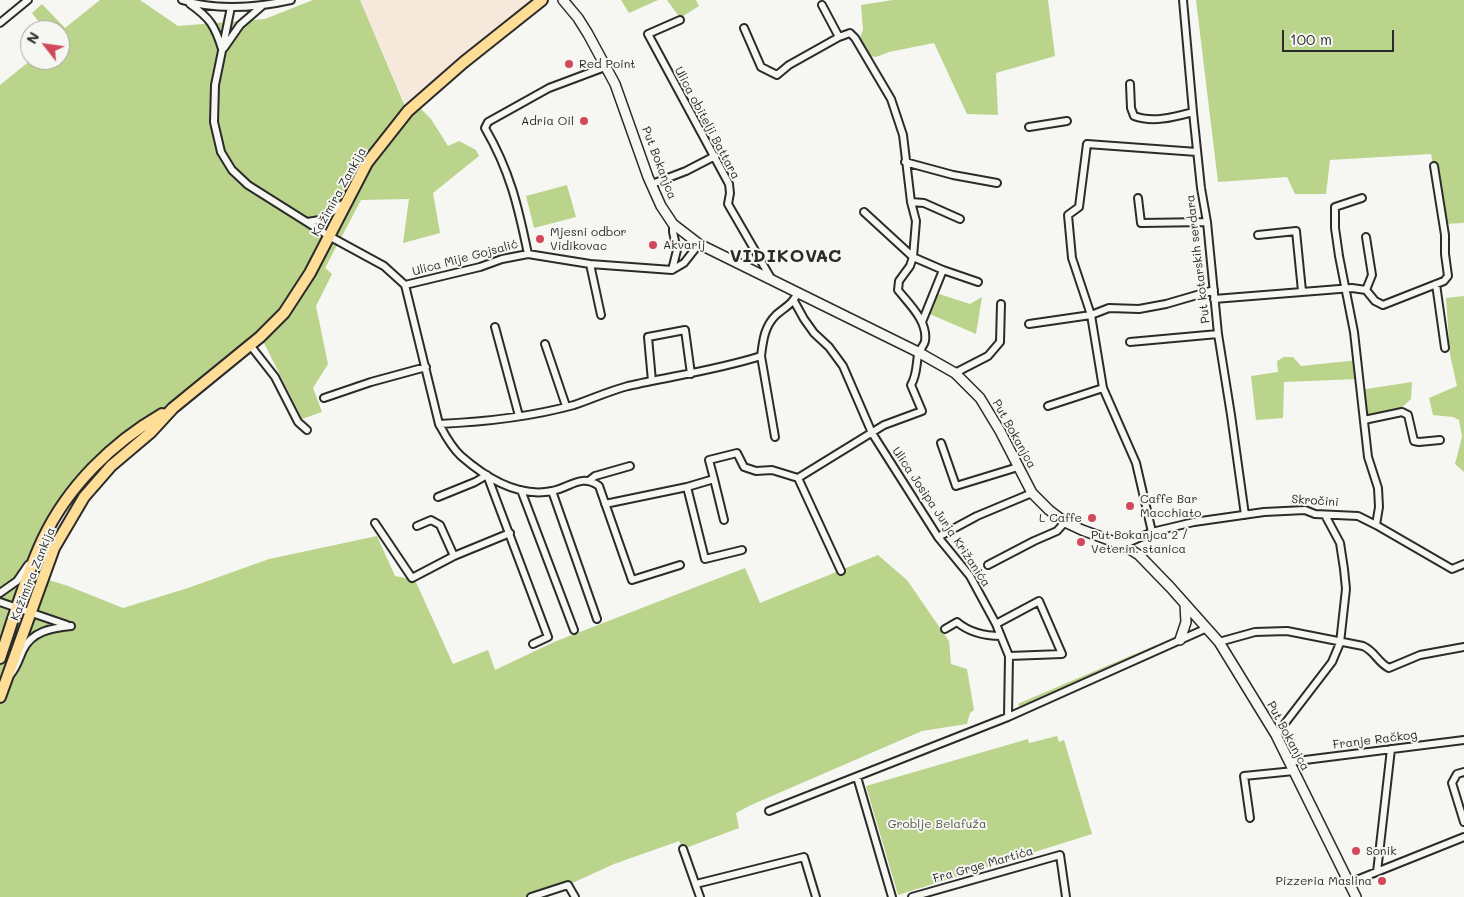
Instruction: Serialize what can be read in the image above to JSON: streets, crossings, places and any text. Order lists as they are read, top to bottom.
{
  "streets": {
    "main road": ["Put Bokanjca", "Kažimira Zankija"],
    "street": [
      "Ulica obitelji Battara",
      "Ulica Mije Gojsalić",
      "Put kotarskih serdara",
      "Skročini",
      "Ulica Josipa Jurja Križanića",
      "Franje Račkog",
      "Fra Grge Martića"
    ]
  },
  "crossings": [
    ["Ulica obitelji Battara", "Put Bokanjca"],
    ["Put Bokanjca", "Skročini"],
    ["Put Bokanjca", "Ulica Josipa Jurja Križanića"],
    ["Put Bokanjca", "Franje Račkog"],
    ["Put kotarskih serdara", "Skročini"]
  ],
  "districts": ["VIDIKOVAC"],
  "parks": ["Groblje Belafuža"],
  "places": [
    "Red Point",
    "Adria Oil",
    "Mjesni odbor Vidikovac",
    "Akvarij",
    "Caffe Bar Macchiato",
    "L Caffe",
    "Put Bokanjca 2 / Veterin. stanica",
    "Sonik",
    "Pizzeria Maslina"
  ],
  "scale_bar": "100 m",
  "north": "top left"
}
